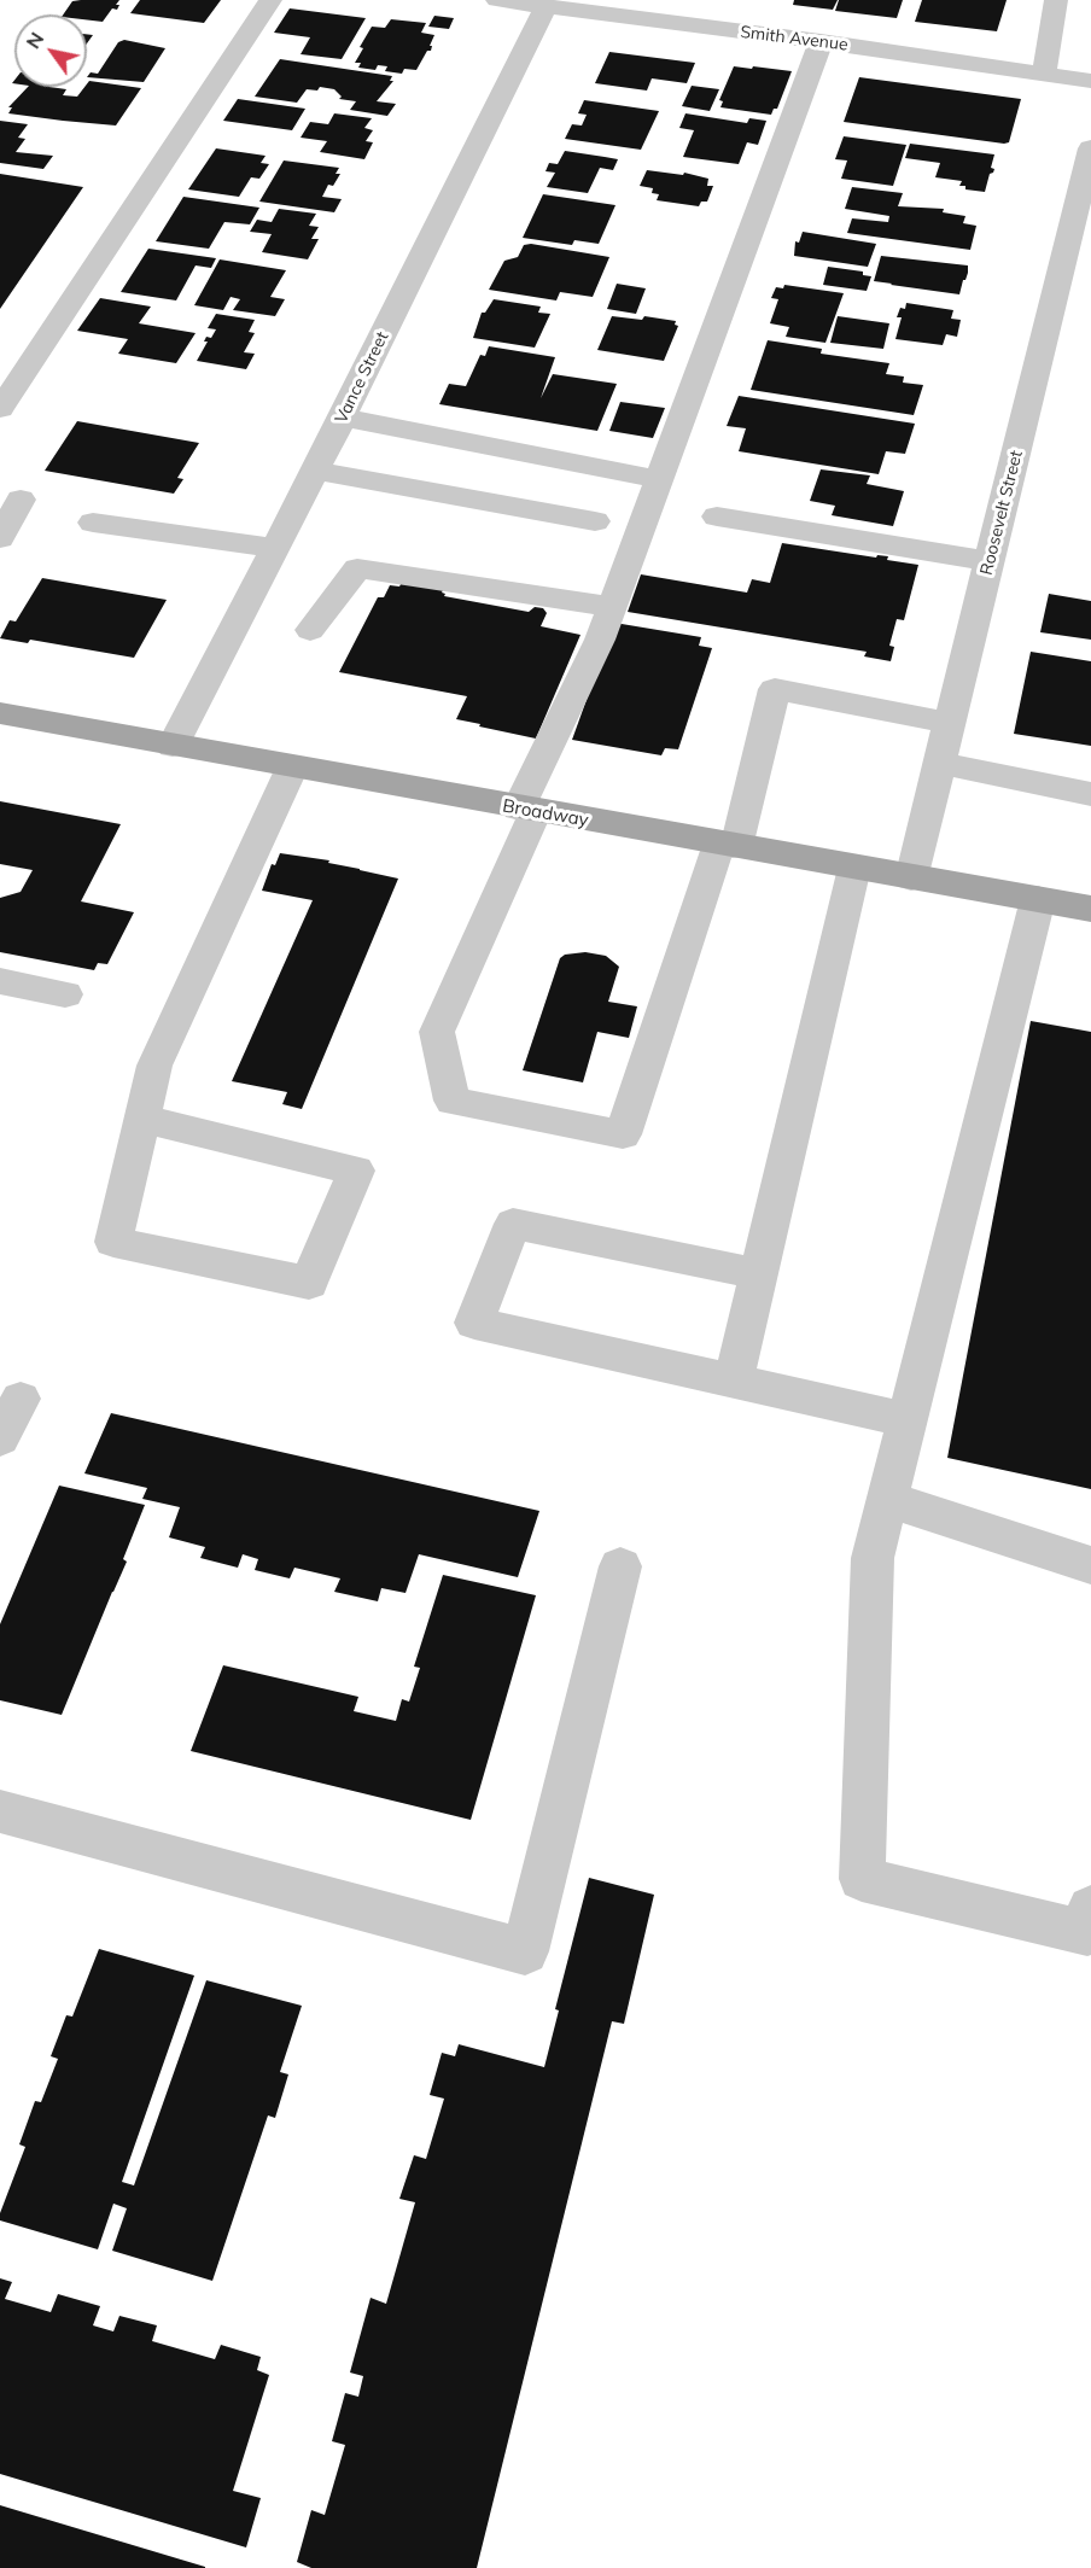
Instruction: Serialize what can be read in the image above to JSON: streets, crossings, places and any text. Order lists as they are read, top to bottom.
{
  "streets": {
    "main road": ["Broadway"],
    "street": ["Smith Avenue", "Vance Street", "Roosevelt Street"]
  },
  "crossings": [
    ["Smith Avenue", "Vance Street"],
    ["Vance Street", "Broadway"],
    ["Roosevelt Street", "Broadway"]
  ],
  "north": "top left"
}
